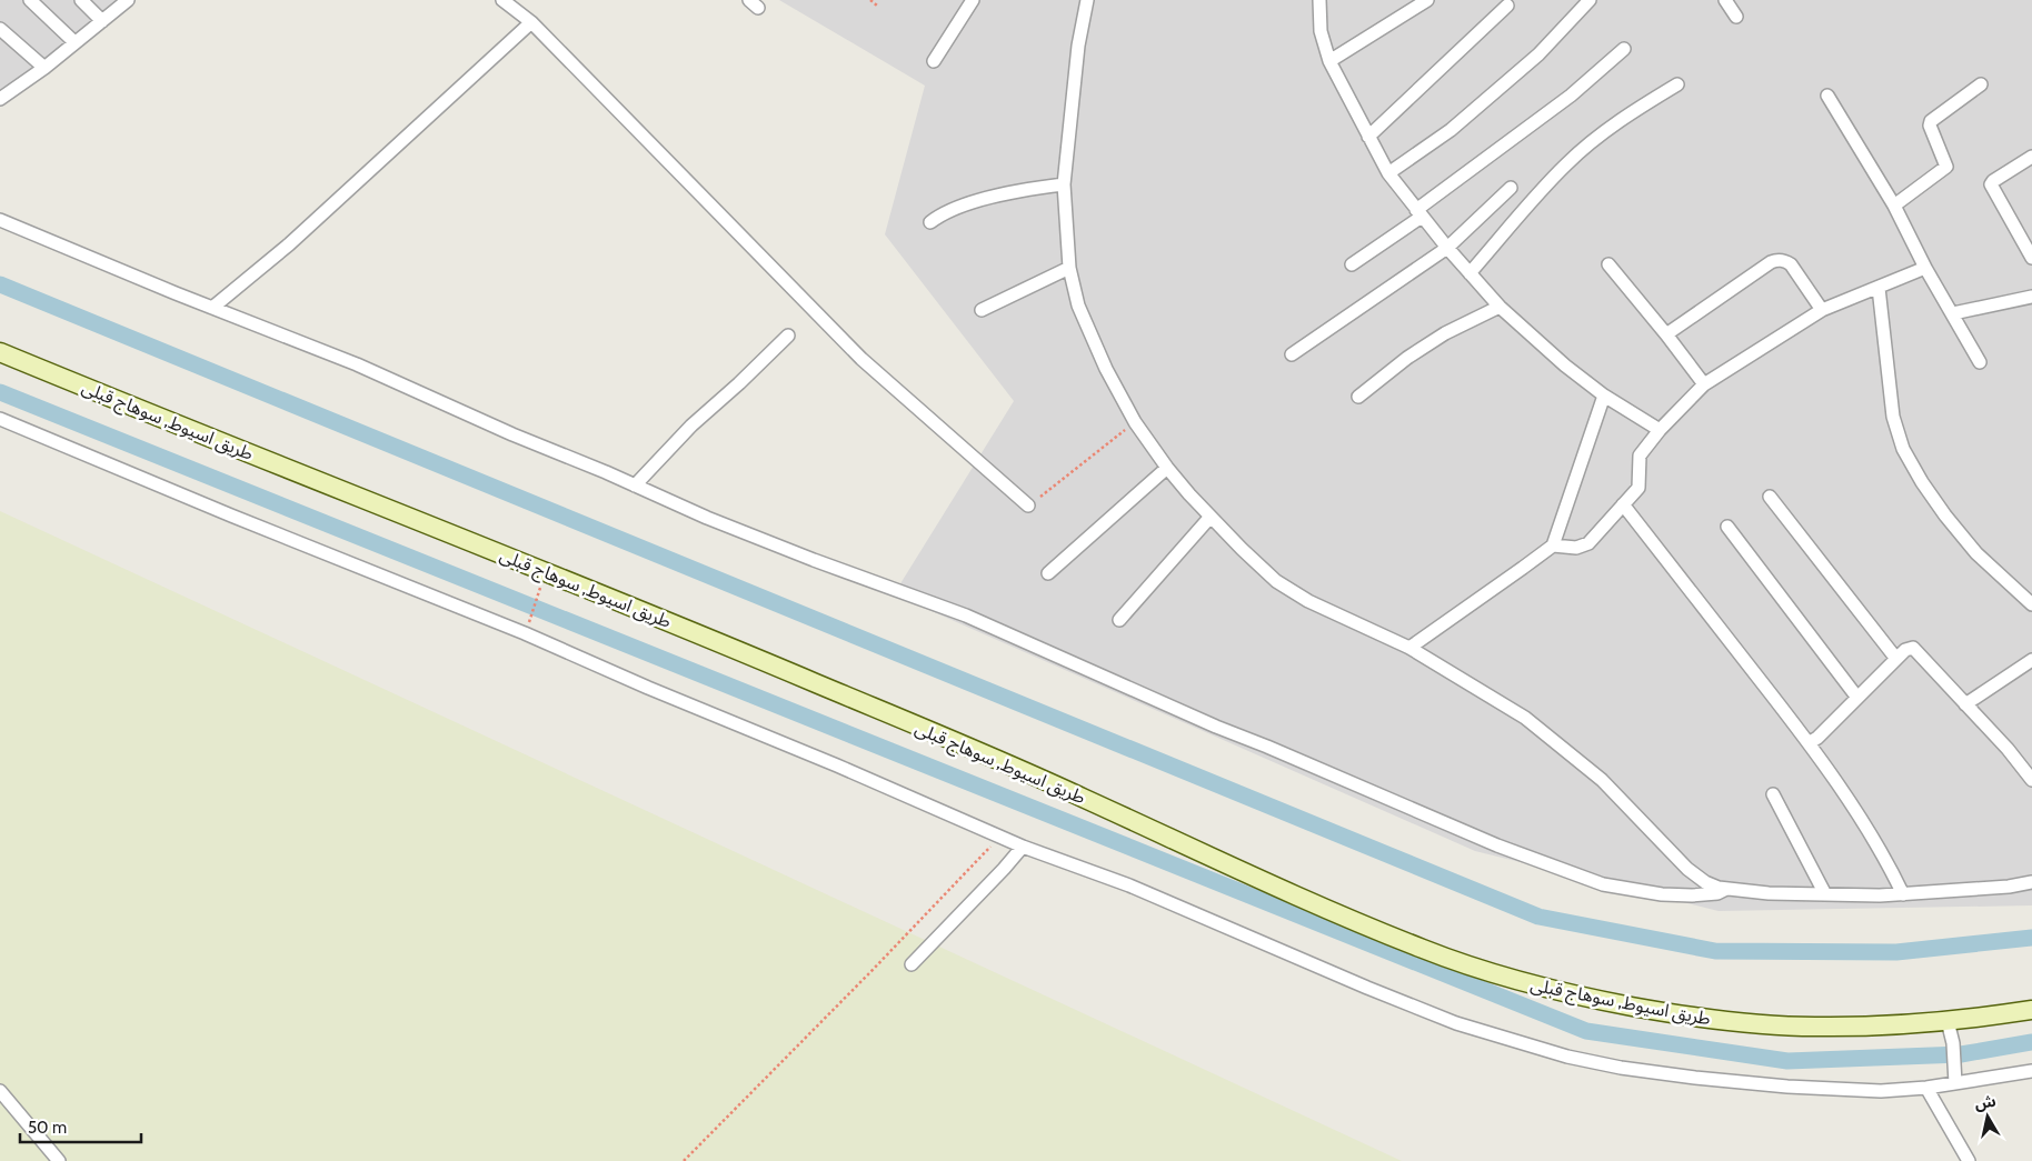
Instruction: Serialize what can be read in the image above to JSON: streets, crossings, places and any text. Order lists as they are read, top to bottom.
{
  "streets": {
    "main road": ["طريق اسيوط, سوهاج قبلى"]
  },
  "scale_bar": "50 m",
  "north": "top"
}
